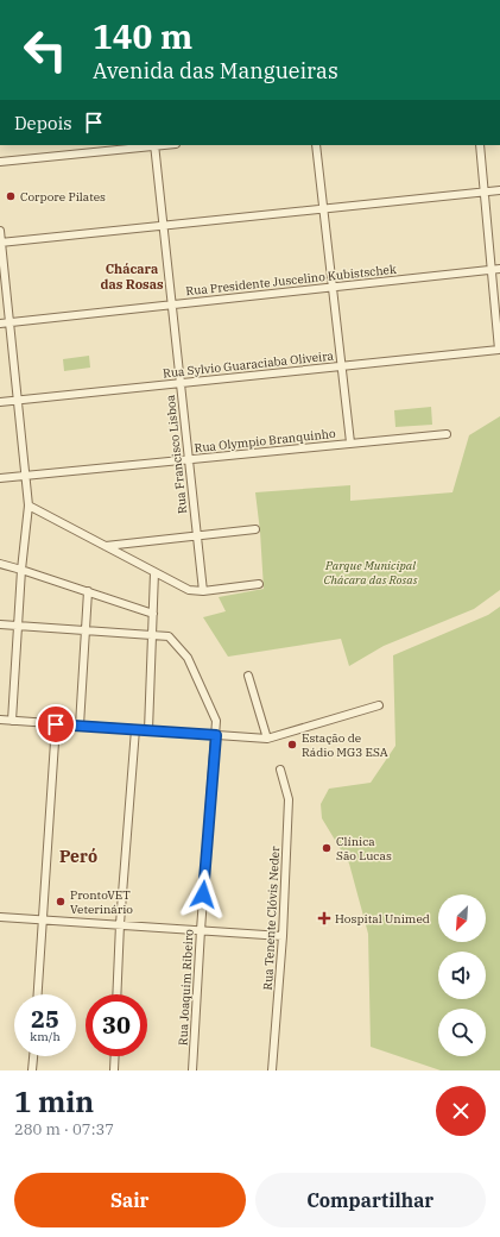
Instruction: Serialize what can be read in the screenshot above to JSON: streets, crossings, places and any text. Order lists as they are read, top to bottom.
{
  "streets": {
    "street": [
      "Rua Presidente Juscelino Kubistschek",
      "Rua Sylvio Guaraciaba Oliveira",
      "Rua Olympio Branquinho",
      "Rua Francisco Lisboa",
      "Rua Tenente Clóvis Neder",
      "Rua Joaquim Ribeiro"
    ]
  },
  "crossings": [
    ["Rua Presidente Juscelino Kubistschek", "Rua Francisco Lisboa"],
    ["Rua Sylvio Guaraciaba Oliveira", "Rua Francisco Lisboa"],
    ["Rua Olympio Branquinho", "Rua Francisco Lisboa"]
  ],
  "districts": ["Chácara das Rosas", "Peró"],
  "parks": ["Parque Municipal Chácara das Rosas"],
  "places": {
    "other": [
      "Corpore Pilates",
      "Estação de Rádio MG3 ESA",
      "Clínica São Lucas",
      "ProntoVET Veterinário"
    ],
    "health": ["Hospital Unimed"]
  },
  "north": "bottom left",
  "page": {
    "turn": ["140 m", "Avenida das Mangueiras"],
    "then": "Depois",
    "speed": "25 km/h",
    "limit": "30",
    "heading": ["1 min", "280 m · 07:37"],
    "buttons": ["Sair", "Compartilhar"]
  }
}
